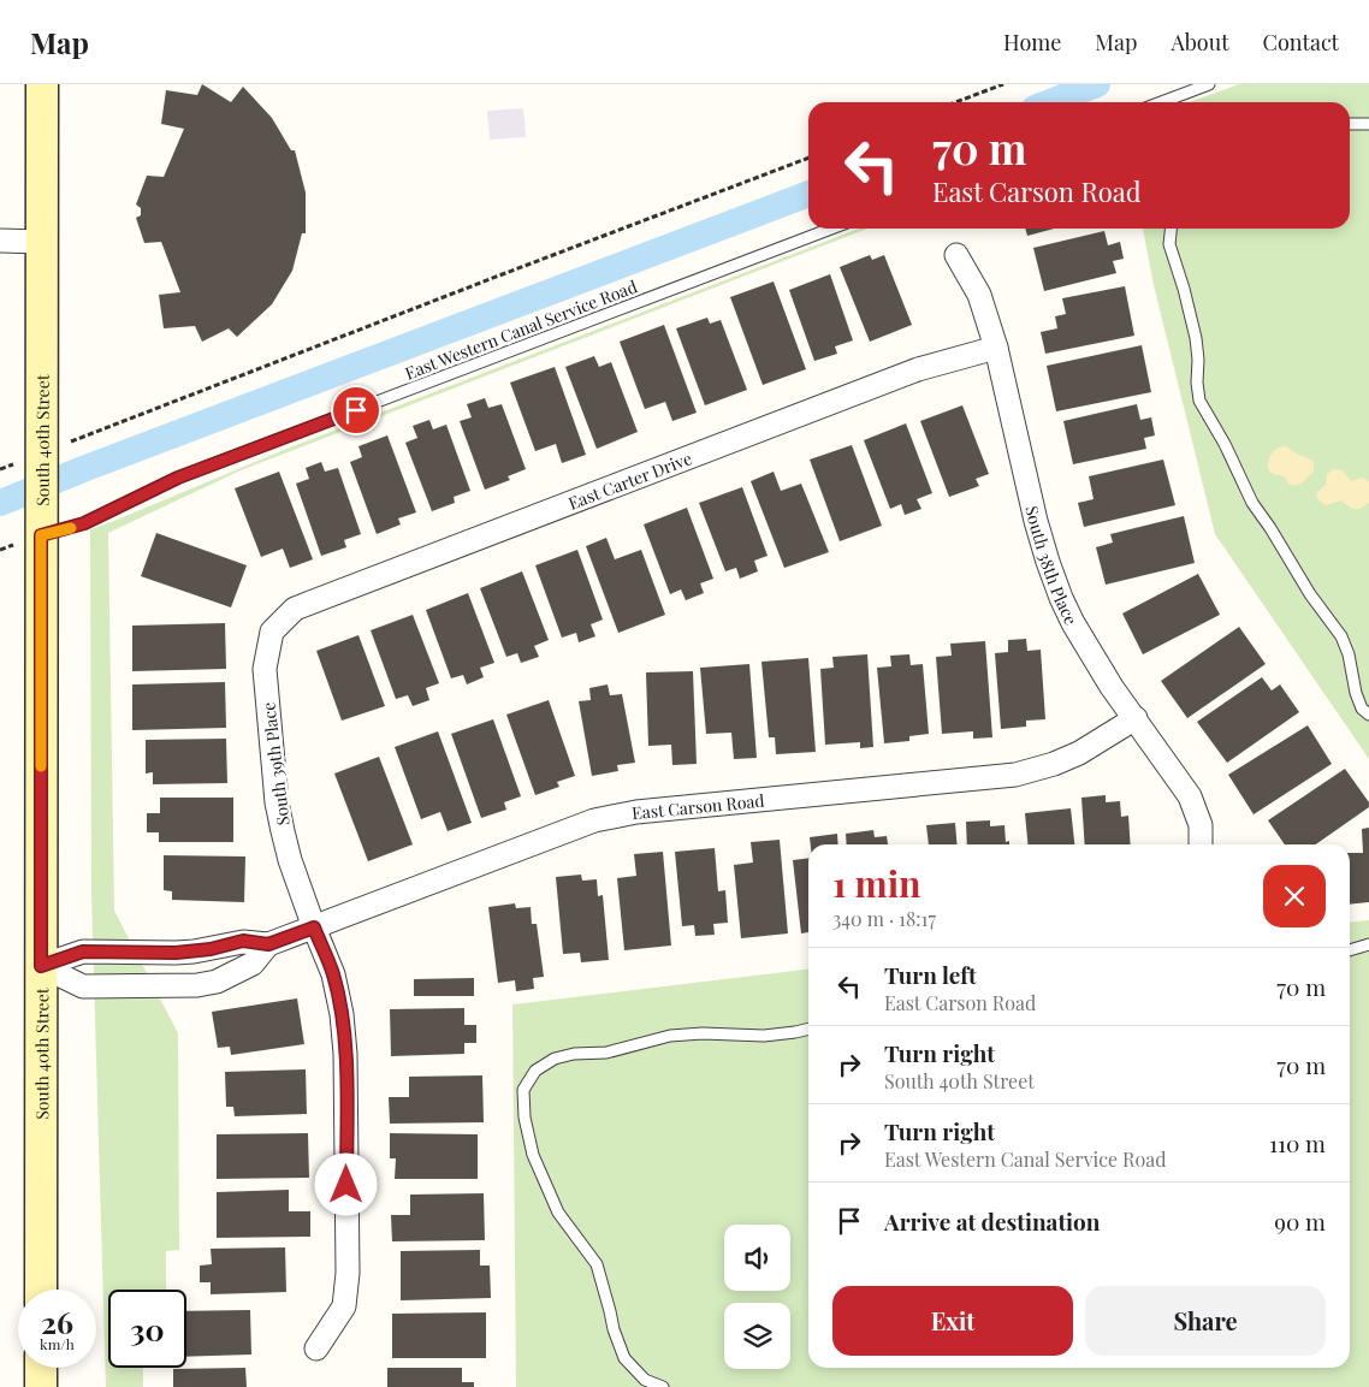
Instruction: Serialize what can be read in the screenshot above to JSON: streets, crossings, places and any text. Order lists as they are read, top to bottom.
{
  "streets": {
    "main road": ["South 40th Street"],
    "street": [
      "East Carter Drive",
      "South 38th Place",
      "South 39th Place",
      "East Carson Road"
    ],
    "lane": ["East Western Canal Service Road"]
  },
  "crossings": [
    ["East Western Canal Service Road", "South 40th Street"],
    ["South 40th Street", "East Carson Road"],
    ["East Carter Drive", "South 38th Place"],
    ["East Carter Drive", "South 39th Place"],
    ["South 38th Place", "East Carson Road"],
    ["South 39th Place", "East Carson Road"]
  ],
  "page": {
    "header": "Map",
    "nav": [
      "Home",
      "Map",
      "About",
      "Contact"
    ],
    "turn": ["70 m", "East Carson Road"],
    "heading": ["1 min", "340 m · 18:17"],
    "list": [
      {
        "name": "Turn left",
        "note": "East Carson Road",
        "value": "70 m"
      },
      {
        "name": "Turn right",
        "note": "South 40th Street",
        "value": "70 m"
      },
      {
        "name": "Turn right",
        "note": "East Western Canal Service Road",
        "value": "110 m"
      },
      {
        "name": "Arrive at destination",
        "value": "90 m"
      }
    ],
    "buttons": ["Exit", "Share"],
    "speed": "26 km/h",
    "limit": "30"
  }
}
